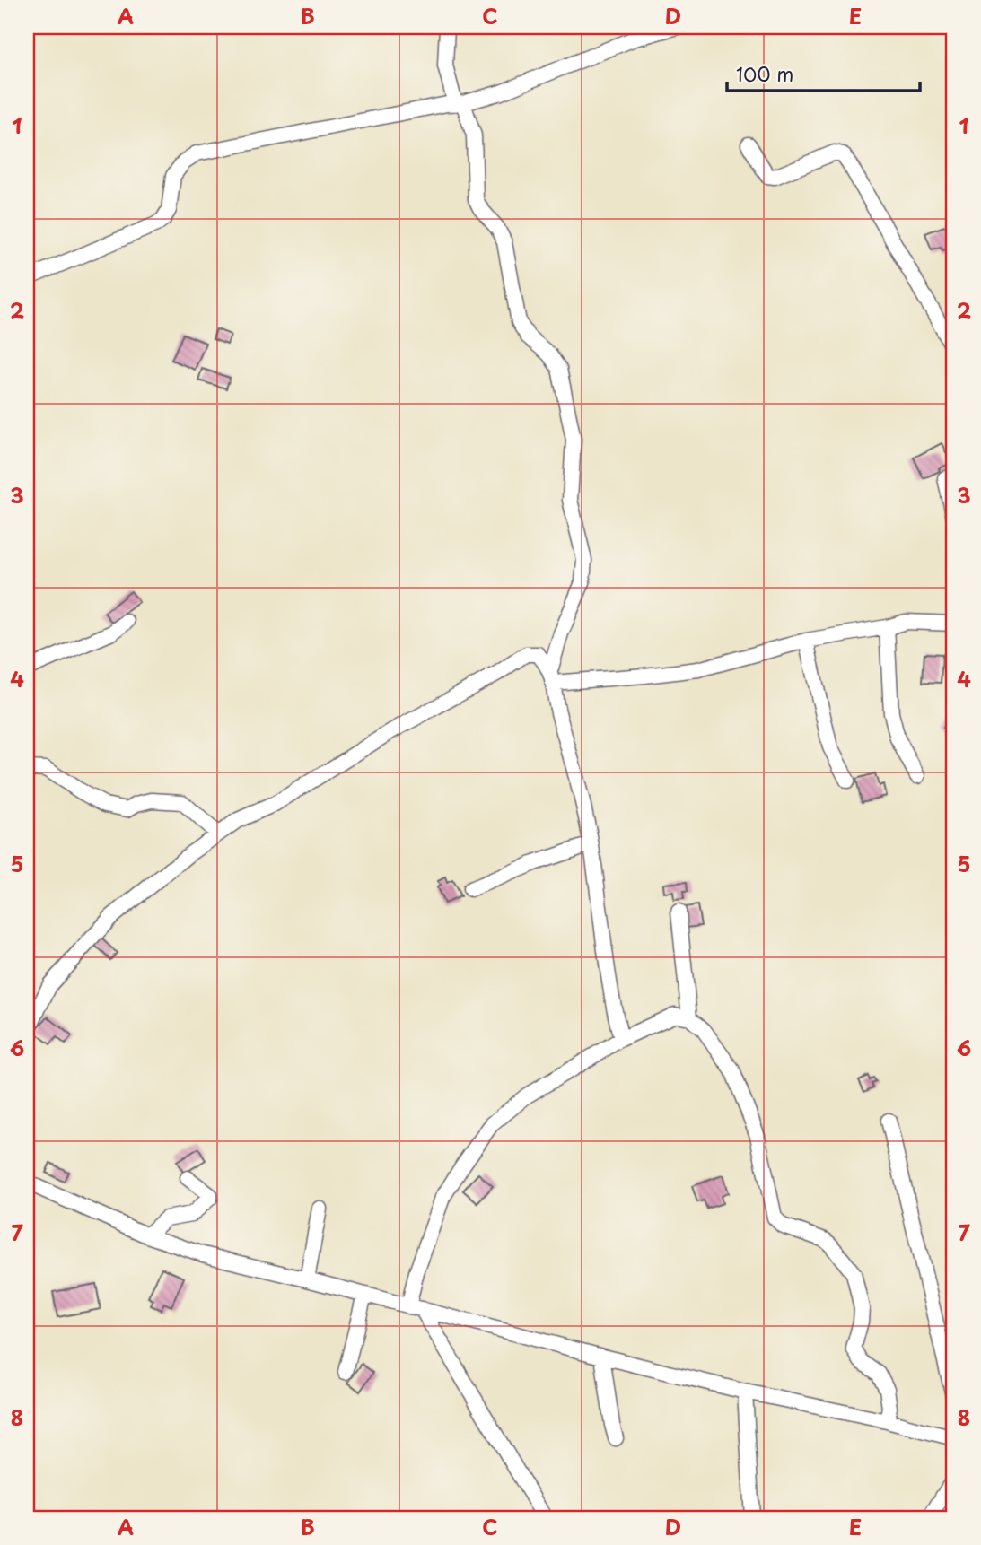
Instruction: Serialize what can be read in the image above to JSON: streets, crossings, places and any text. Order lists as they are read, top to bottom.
{
  "scale_bar": "100 m",
  "grid": {
    "columns": [
      "A",
      "B",
      "C",
      "D",
      "E"
    ],
    "rows": [
      "1",
      "2",
      "3",
      "4",
      "5",
      "6",
      "7",
      "8"
    ]
  }
}
